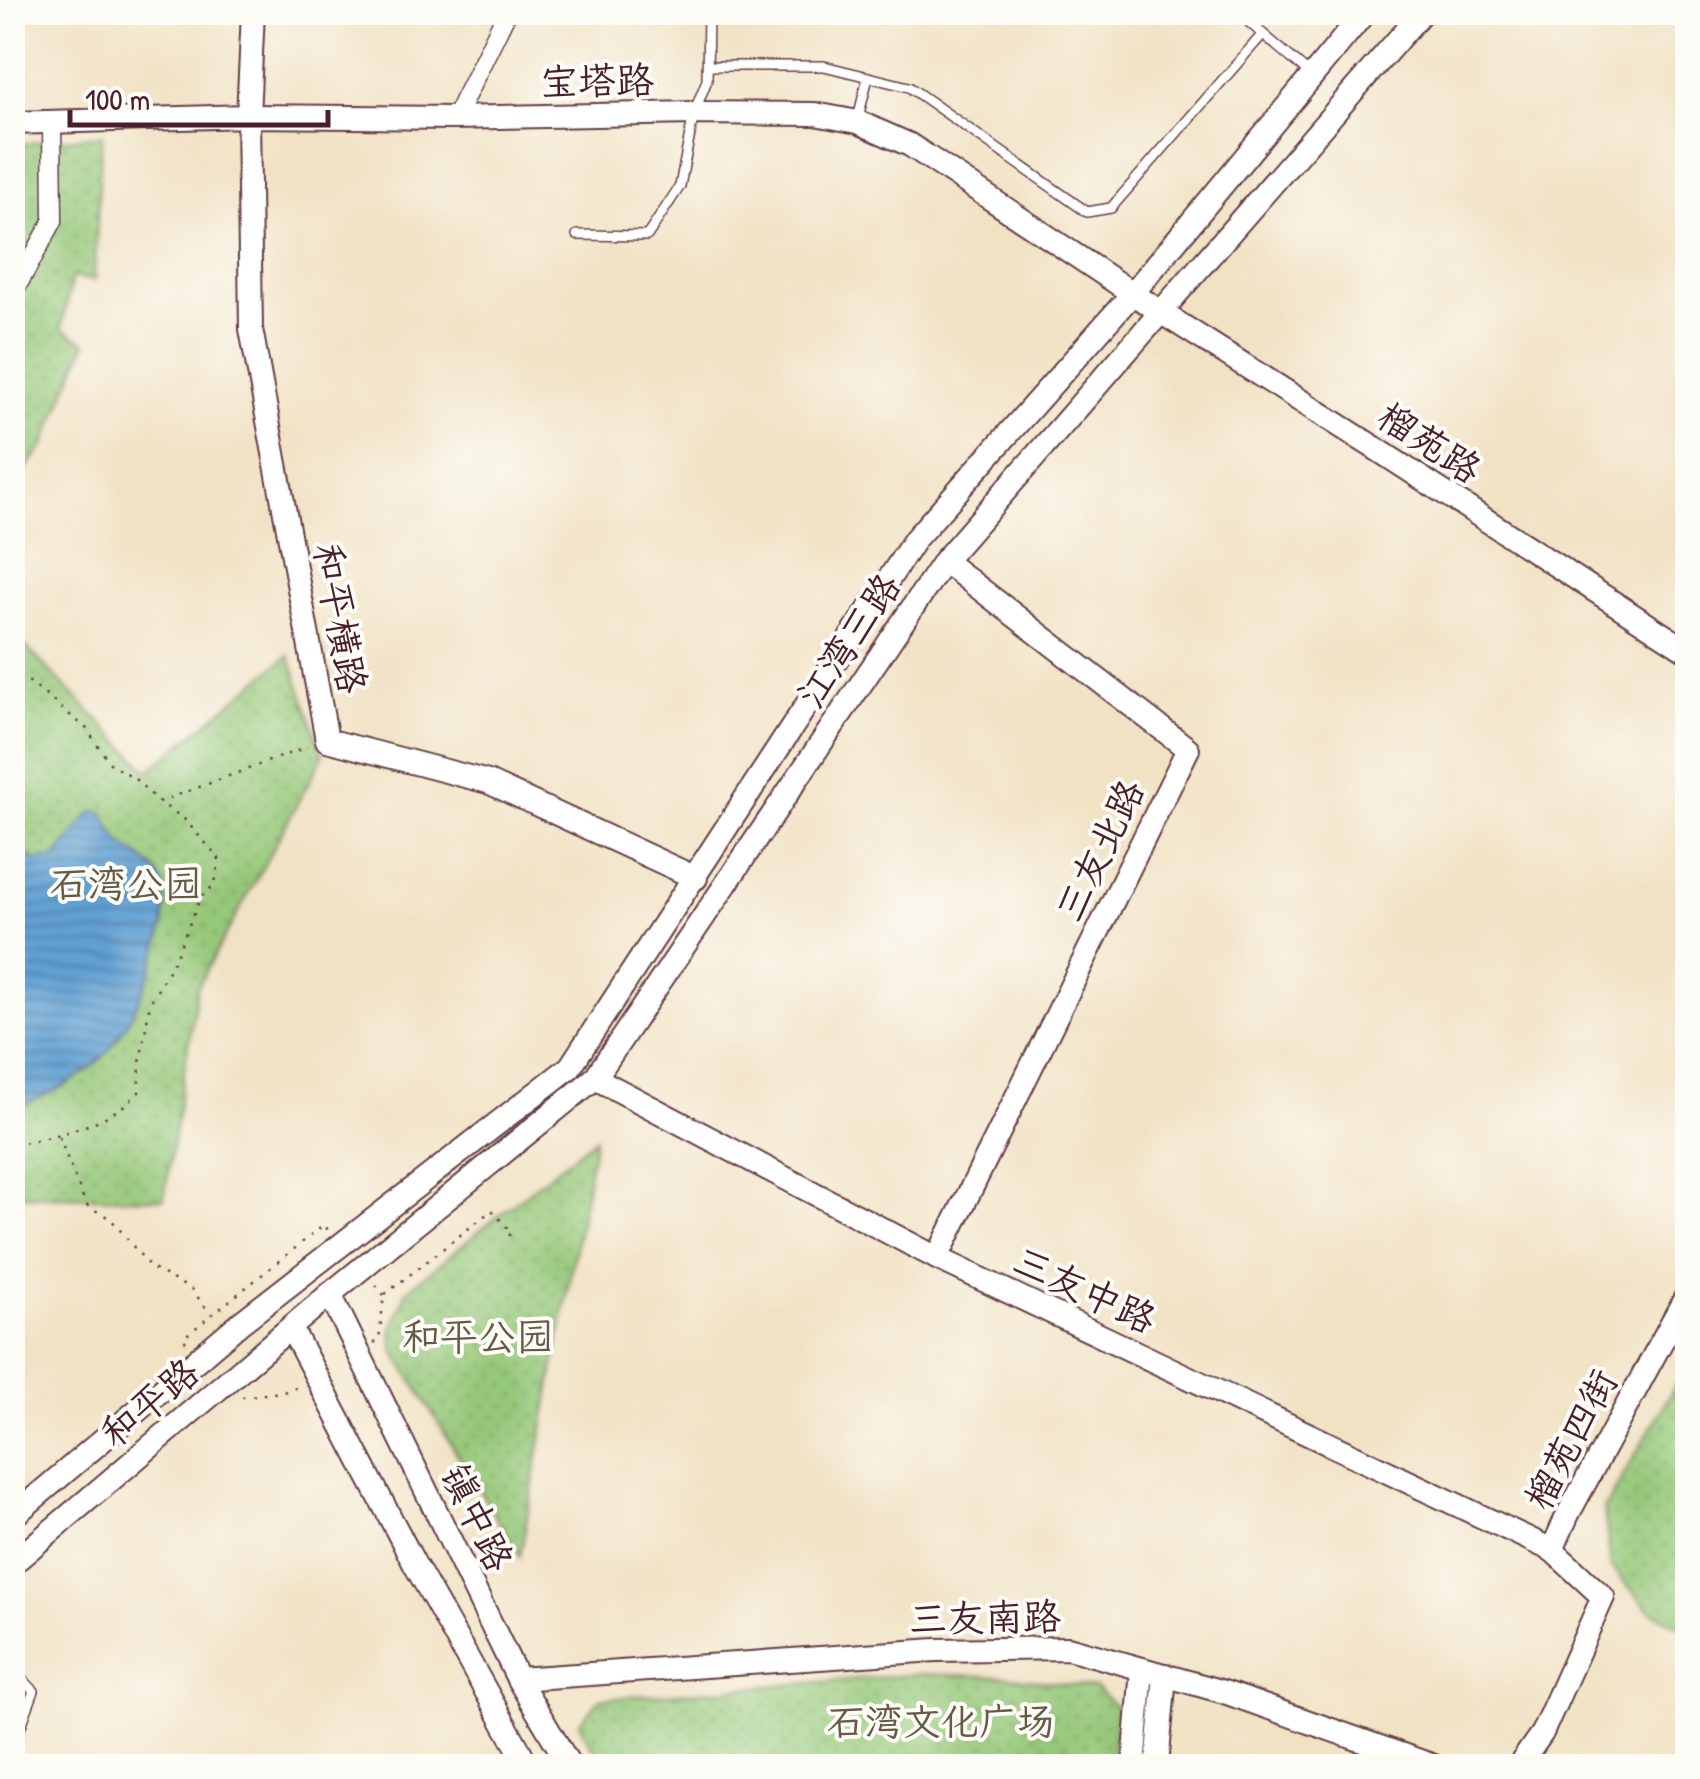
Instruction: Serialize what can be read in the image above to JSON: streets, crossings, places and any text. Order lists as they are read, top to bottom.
{
  "streets": {
    "street": [
      "宝塔路",
      "榴苑路",
      "和平横路",
      "江湾三路",
      "三友北路",
      "三友中路",
      "和平路",
      "榴苑四街",
      "镇中路",
      "三友南路"
    ]
  },
  "crossings": [
    ["宝塔路", "榴苑路"],
    ["宝塔路", "和平横路"],
    ["宝塔路", "江湾三路"],
    ["榴苑路", "江湾三路"],
    ["和平横路", "江湾三路"],
    ["江湾三路", "三友北路"],
    ["江湾三路", "三友中路"],
    ["江湾三路", "和平路"],
    ["江湾三路", "镇中路"],
    ["三友北路", "三友中路"],
    ["三友中路", "榴苑四街"],
    ["和平路", "镇中路"],
    ["镇中路", "三友南路"]
  ],
  "parks": ["石湾公园", "和平公园", "石湾文化广场"],
  "scale_bar": "100 m"
}
